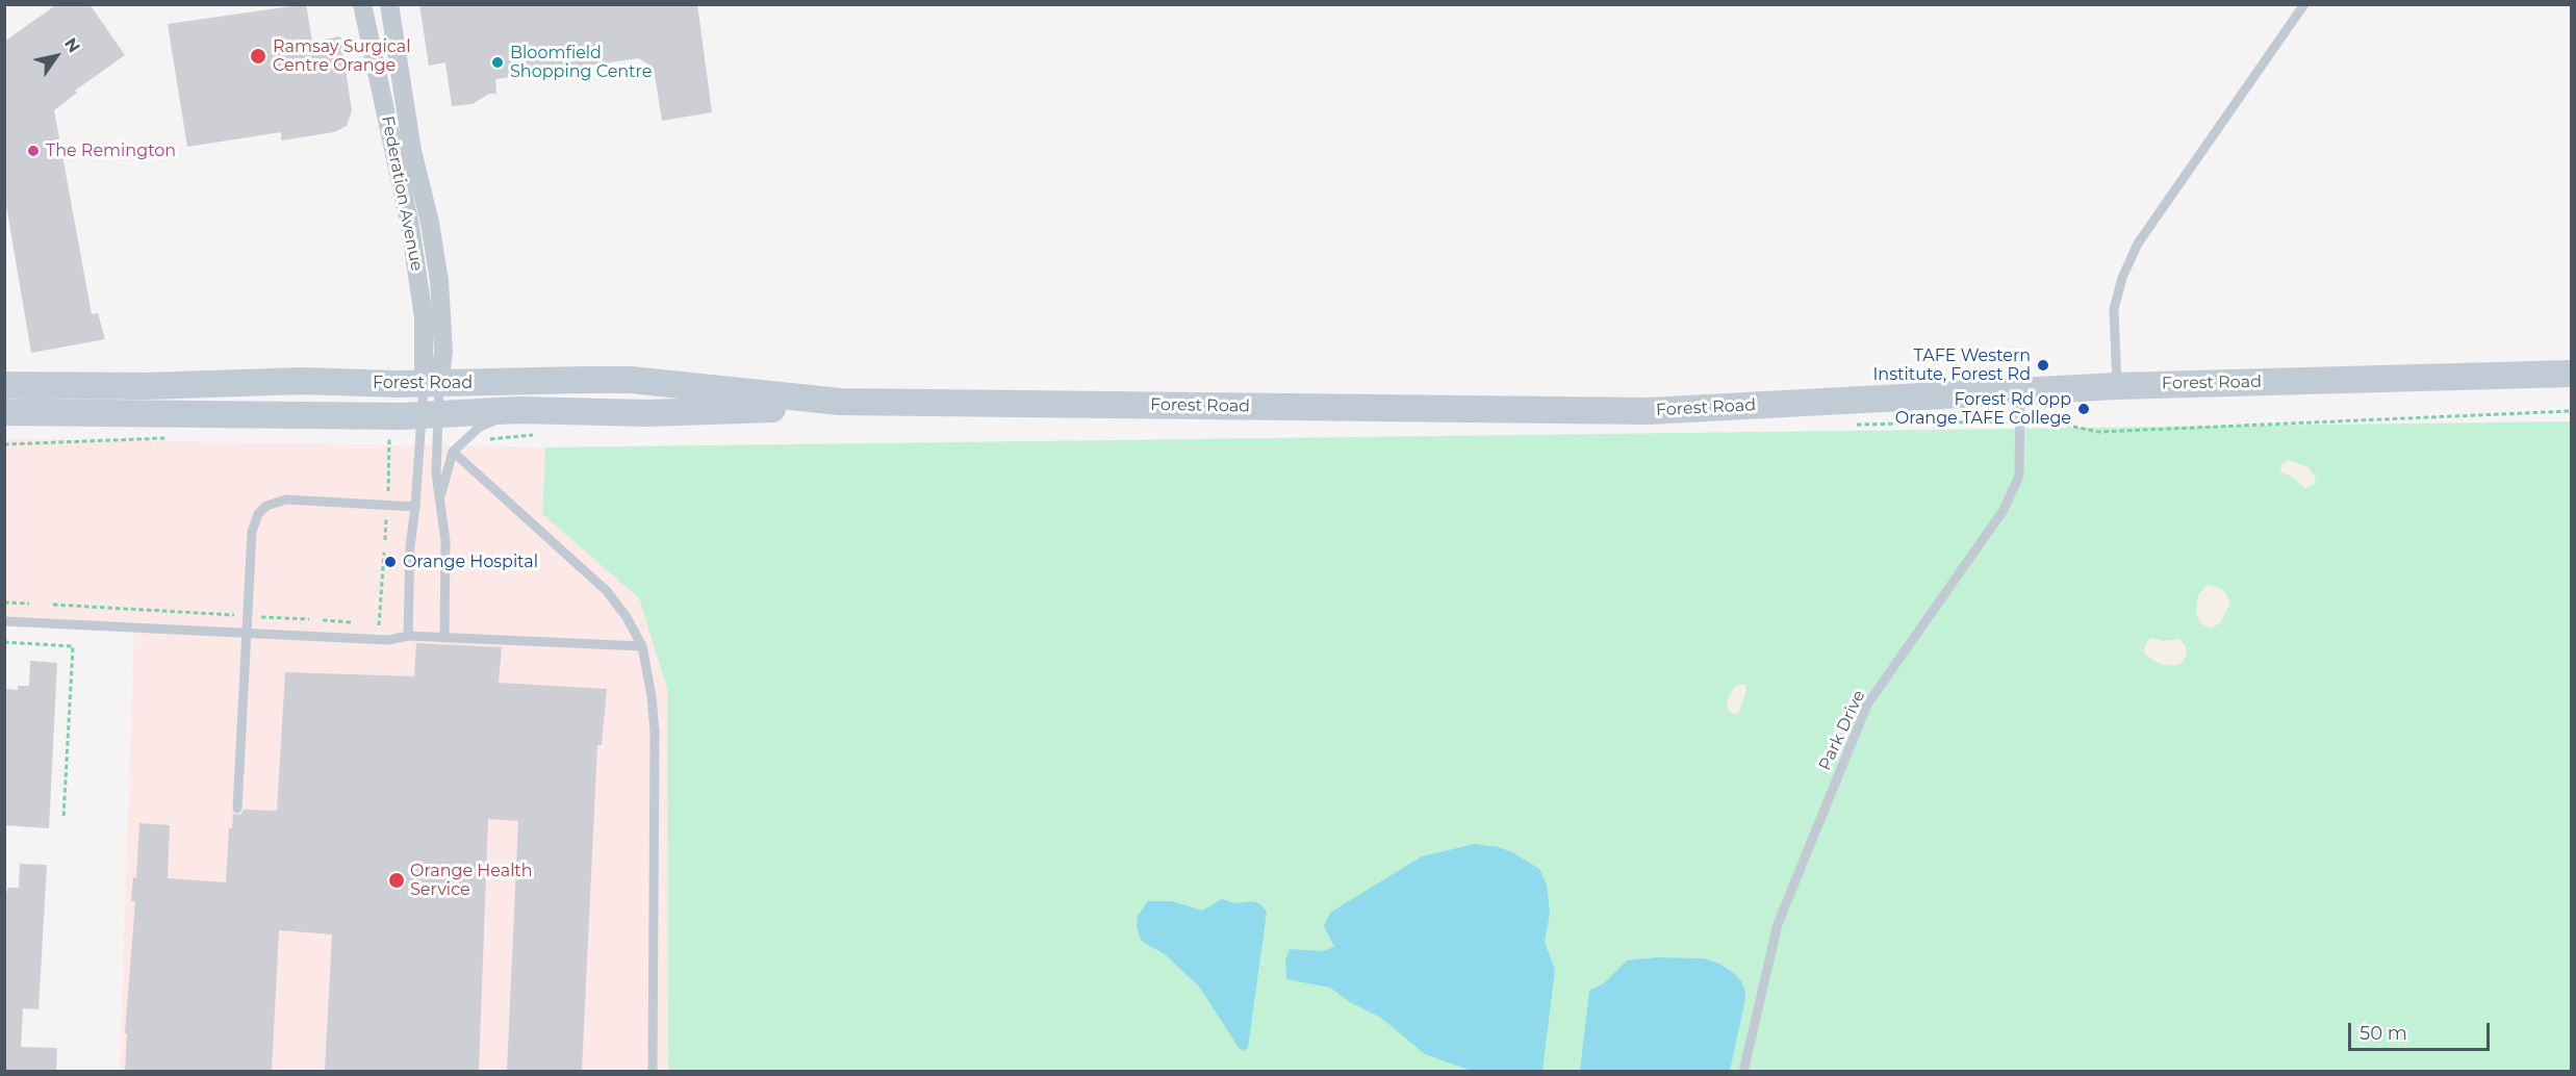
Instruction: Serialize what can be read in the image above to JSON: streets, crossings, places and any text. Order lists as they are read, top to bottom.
{
  "streets": {
    "main road": ["Forest Road"],
    "street": ["Federation Avenue"],
    "lane": ["Park Drive"]
  },
  "crossings": [
    ["Federation Avenue", "Forest Road"],
    ["Forest Road", "Park Drive"]
  ],
  "places": [
    "Ramsay Surgical Centre Orange",
    "Bloomfield Shopping Centre",
    "The Remington",
    "TAFE Western Institute, Forest Rd",
    "Forest Rd opp Orange TAFE College",
    "Orange Hospital",
    "Orange Health Service"
  ],
  "scale_bar": "50 m",
  "north": "top right"
}
